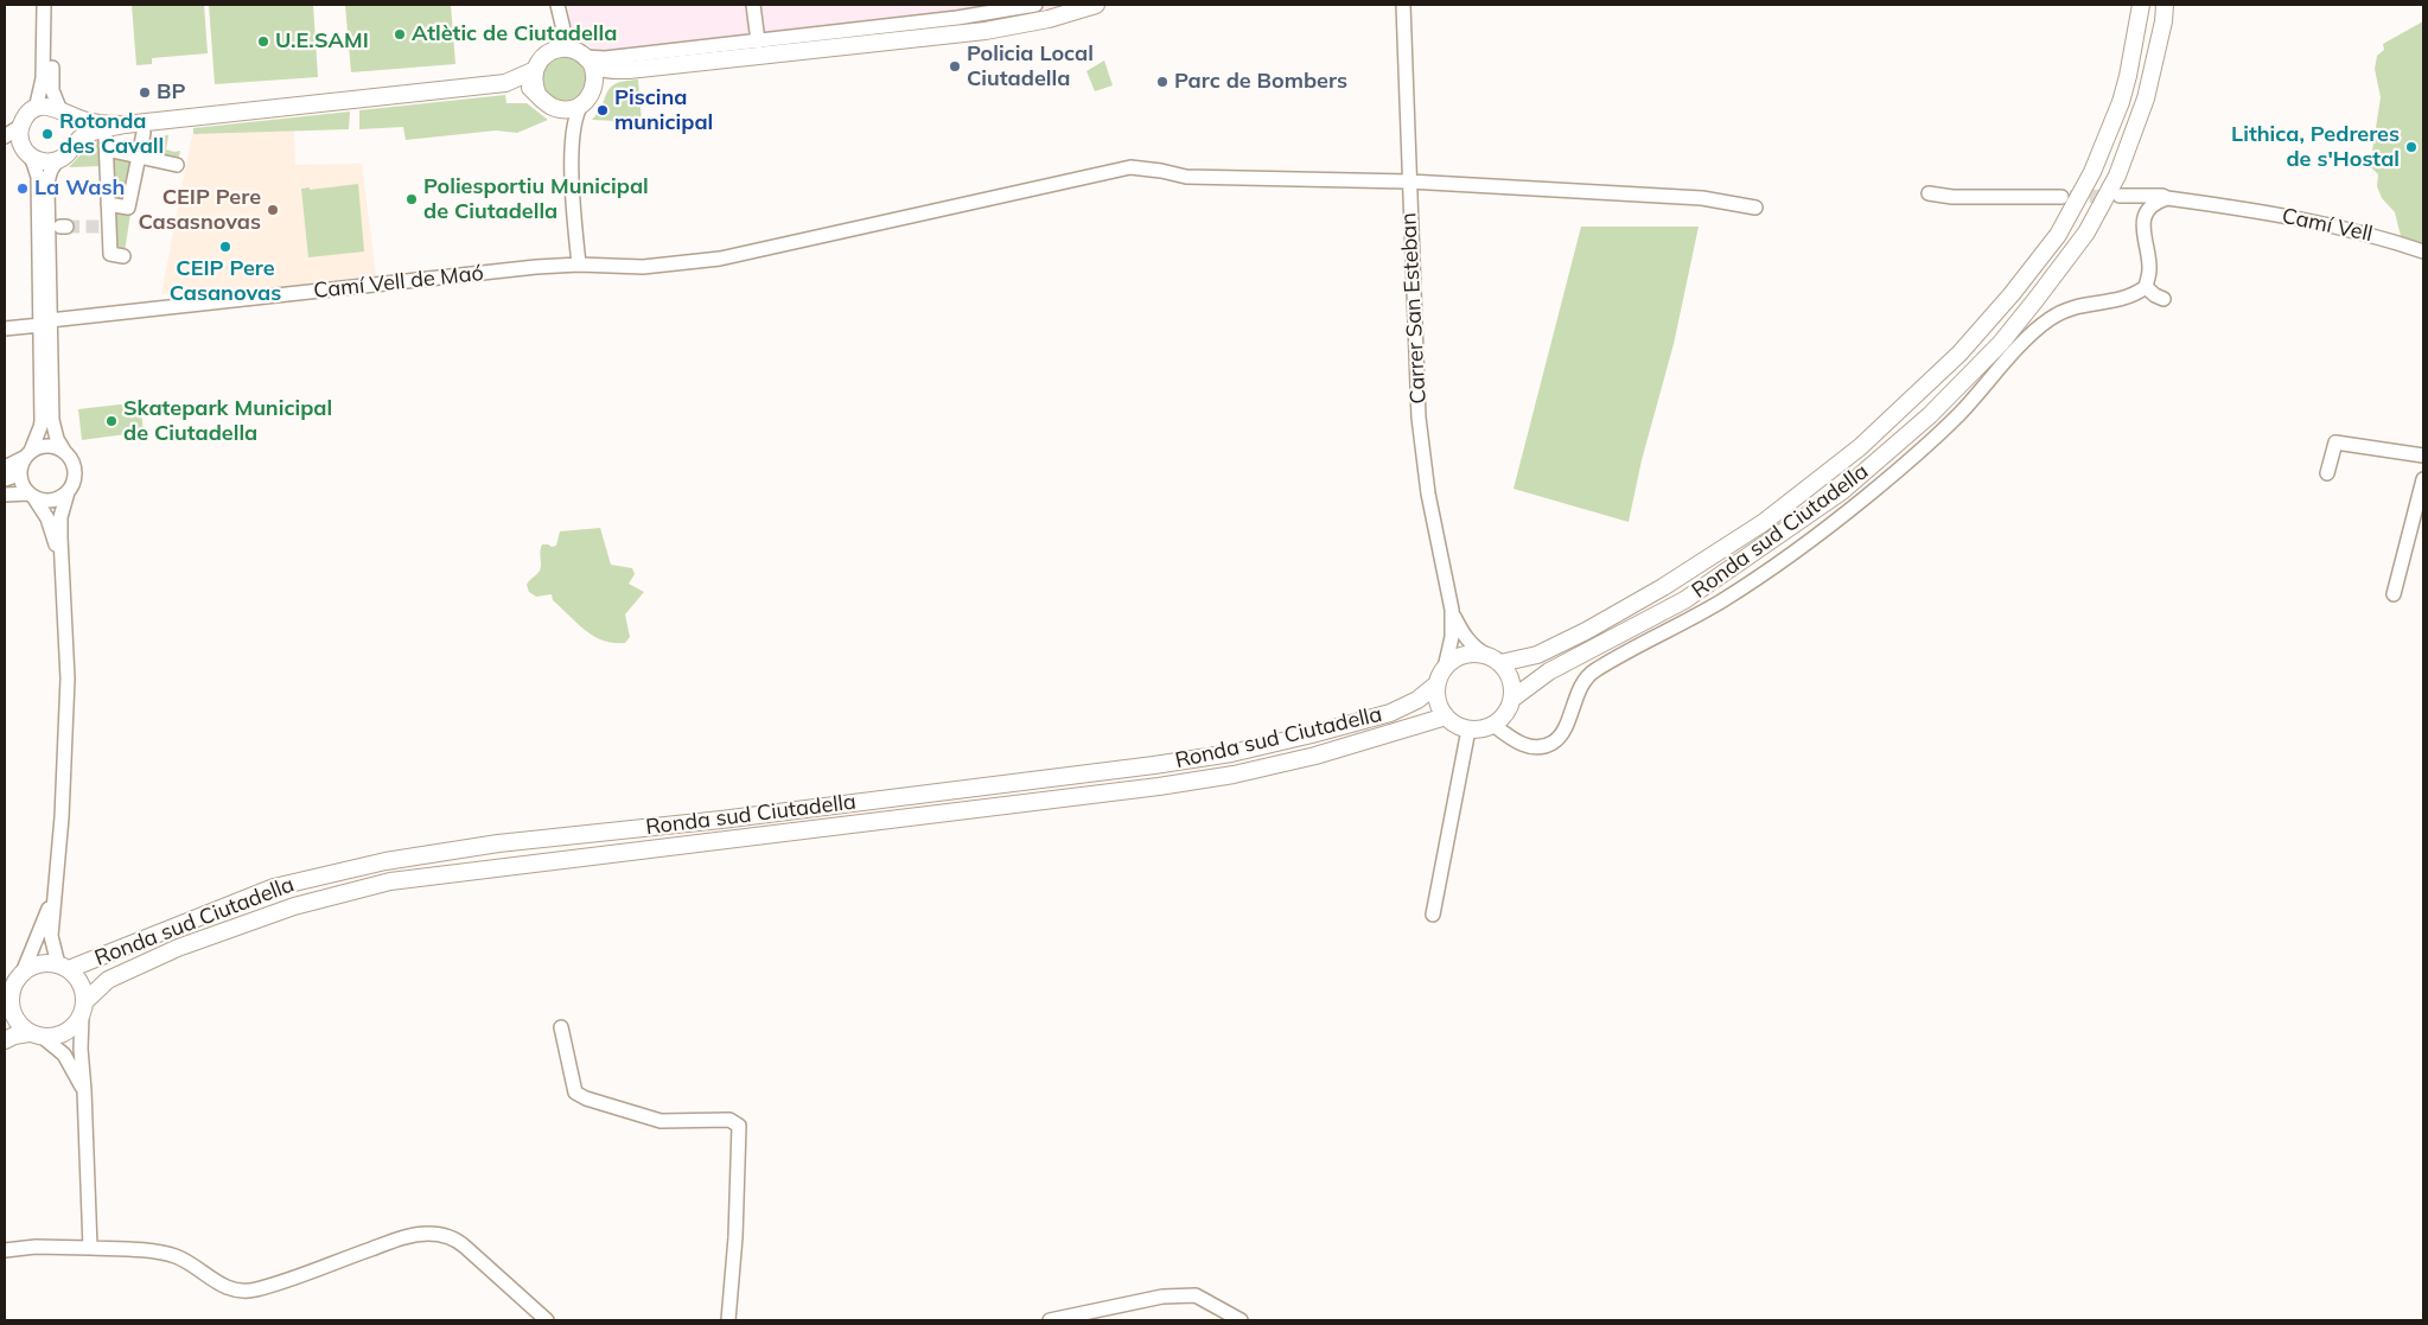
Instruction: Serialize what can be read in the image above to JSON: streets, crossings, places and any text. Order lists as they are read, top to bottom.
{
  "streets": {
    "main road": ["Ronda sud Ciutadella"],
    "street": ["Camí Vell", "Camí Vell de Maó", "Carrer San Esteban"]
  },
  "crossings": [
    ["Camí Vell de Maó", "Carrer San Esteban"],
    ["Carrer San Esteban", "Ronda sud Ciutadella"]
  ],
  "places": [
    "Atlètic de Ciutadella",
    "U.E.SAMI",
    "Policia Local Ciutadella",
    "Parc de Bombers",
    "BP",
    "Piscina municipal",
    "Rotonda des Cavall",
    "Lithica, Pedreres de s'Hostal",
    "La Wash",
    "Poliesportiu Municipal de Ciutadella",
    "CEIP Pere Casasnovas",
    "CEIP Pere Casanovas",
    "Skatepark Municipal de Ciutadella"
  ]
}
